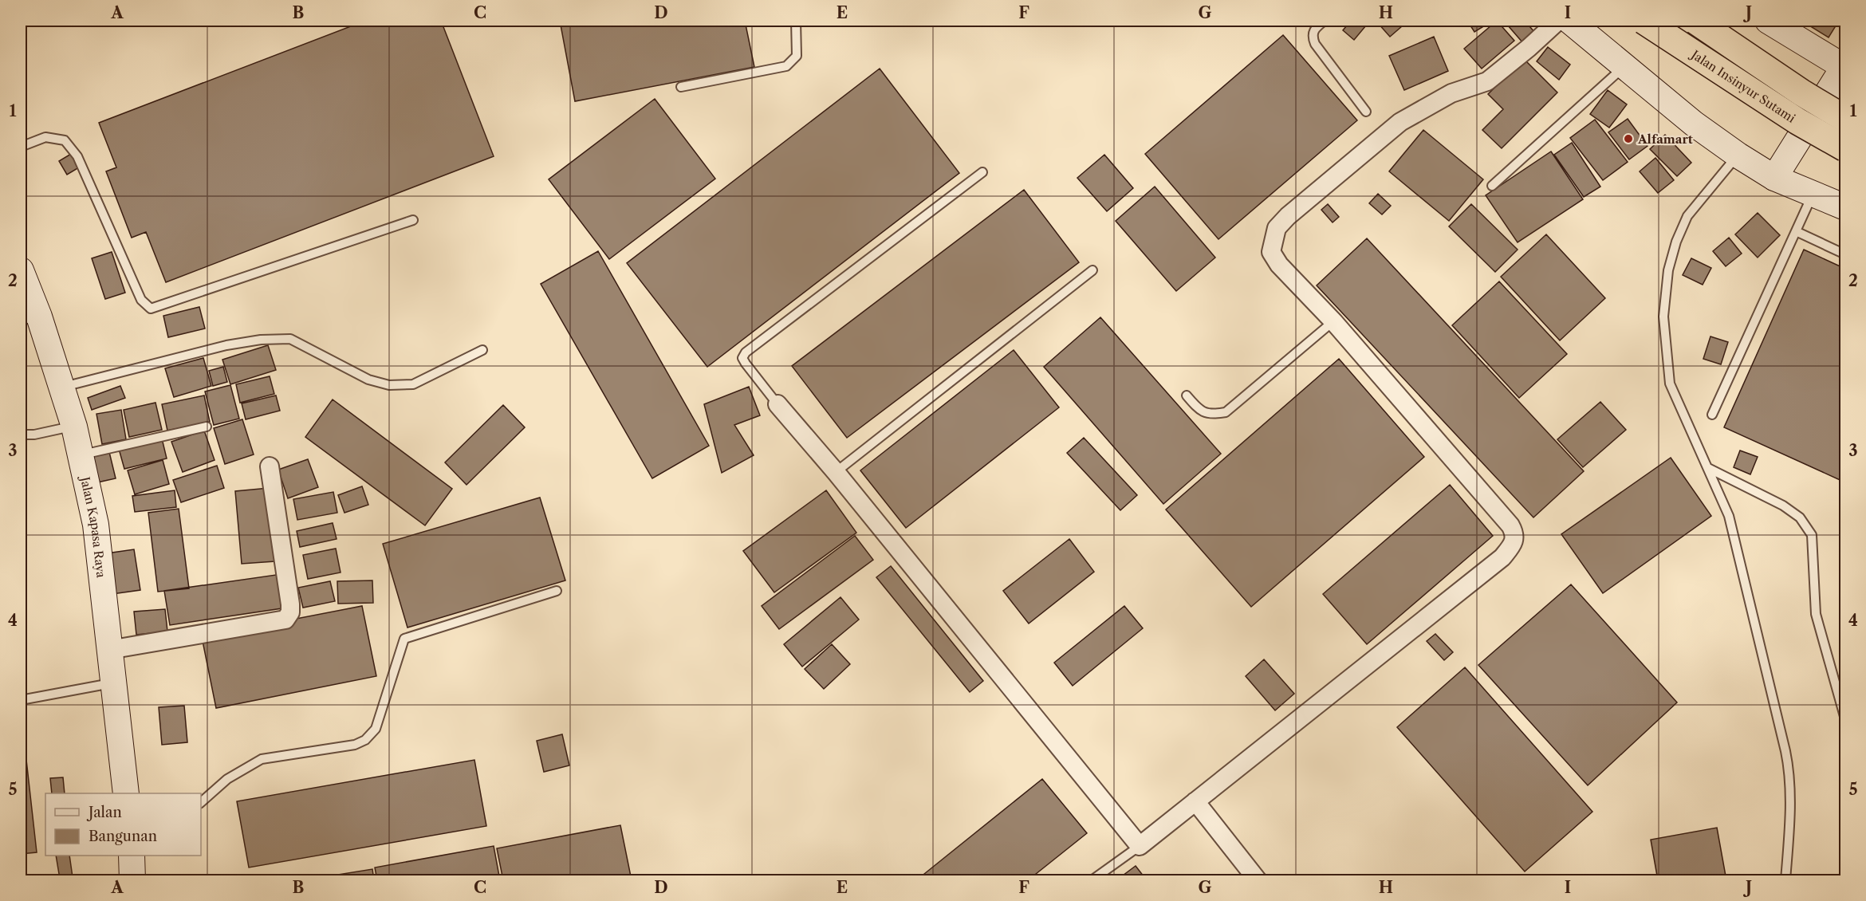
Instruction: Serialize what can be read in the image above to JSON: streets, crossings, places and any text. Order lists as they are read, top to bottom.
{
  "streets": {
    "highway": ["Jalan Insinyur Sutami"],
    "main road": ["Jalan Kapasa Raya"]
  },
  "places": ["Alfamart"],
  "legend": ["Jalan", "Bangunan"],
  "grid": {
    "columns": [
      "A",
      "B",
      "C",
      "D",
      "E",
      "F",
      "G",
      "H",
      "I",
      "J"
    ],
    "rows": [
      "1",
      "2",
      "3",
      "4",
      "5"
    ]
  }
}
